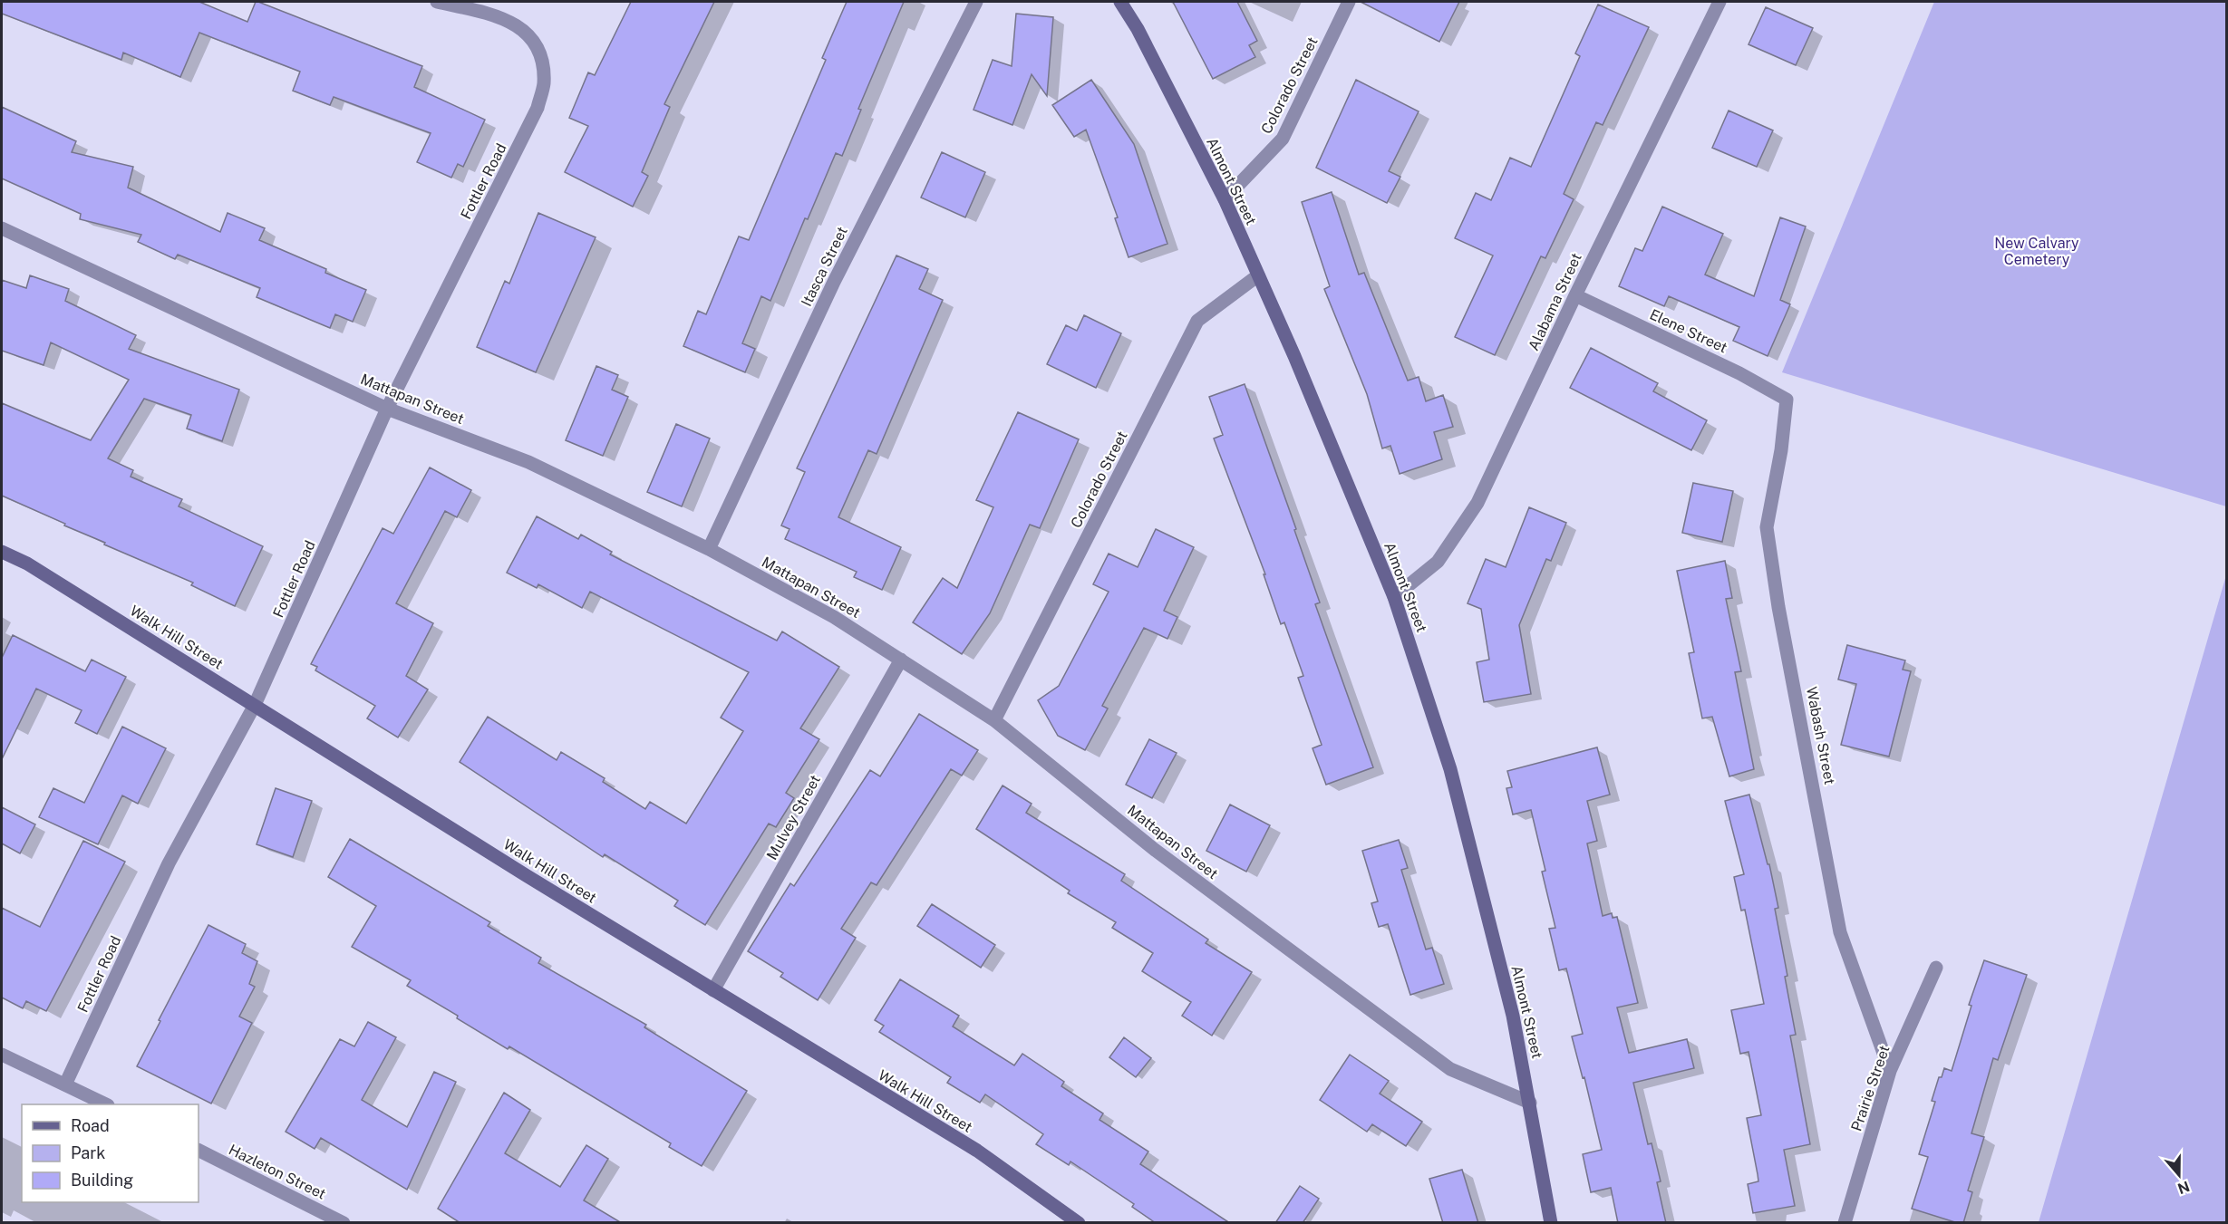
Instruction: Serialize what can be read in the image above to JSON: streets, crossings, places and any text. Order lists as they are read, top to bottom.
{
  "streets": {
    "street": [
      "Colorado Street",
      "Fottler Road",
      "Almont Street",
      "Itasca Street",
      "Alabama Street",
      "Elene Street",
      "Mattapan Street",
      "Walk Hill Street",
      "Wabash Street",
      "Mulvey Street",
      "Prairie Street",
      "Hazleton Street"
    ]
  },
  "crossings": [
    ["Colorado Street", "Almont Street"],
    ["Colorado Street", "Mattapan Street"],
    ["Fottler Road", "Mattapan Street"],
    ["Fottler Road", "Walk Hill Street"],
    ["Almont Street", "Alabama Street"],
    ["Almont Street", "Mattapan Street"],
    ["Itasca Street", "Mattapan Street"],
    ["Alabama Street", "Elene Street"],
    ["Elene Street", "Wabash Street"],
    ["Mattapan Street", "Mulvey Street"],
    ["Walk Hill Street", "Mulvey Street"],
    ["Wabash Street", "Prairie Street"]
  ],
  "parks": ["New Calvary Cemetery"],
  "legend": ["Road", "Park", "Building"],
  "north": "bottom"
}
